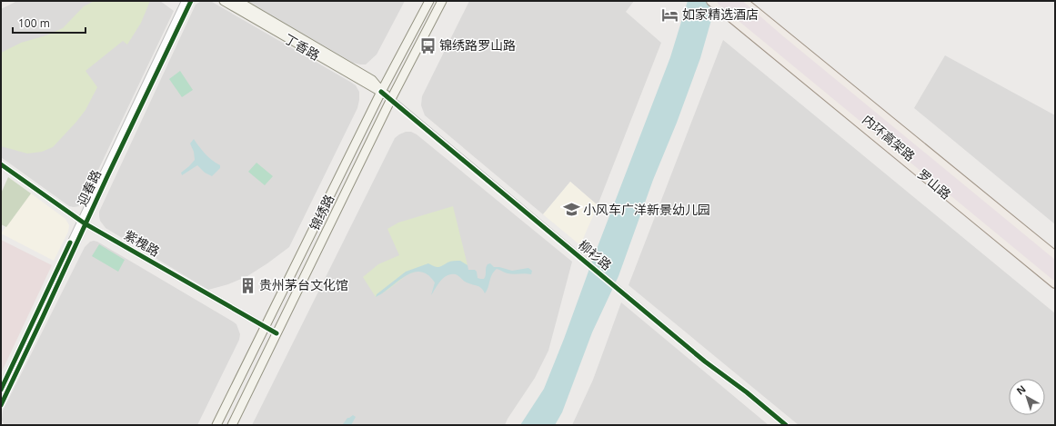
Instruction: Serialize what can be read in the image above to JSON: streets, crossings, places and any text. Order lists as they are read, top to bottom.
{
  "streets": {
    "highway": ["内环高架路"],
    "main road": ["丁香路", "罗山路", "锦绣路"],
    "street": ["迎春路", "紫槐路", "柳衫路"]
  },
  "crossings": [
    ["丁香路", "锦绣路"],
    ["丁香路", "柳衫路"],
    ["迎春路", "紫槐路"],
    ["锦绣路", "紫槐路"],
    ["锦绣路", "柳衫路"]
  ],
  "places": {
    "hotel": ["如家精选酒店"],
    "bus stop": ["锦绣路罗山路"],
    "school or university": ["小风车广洋新景幼儿园"],
    "building": ["贵州茅台文化馆"]
  },
  "scale_bar": "100 m",
  "north": "top left"
}
